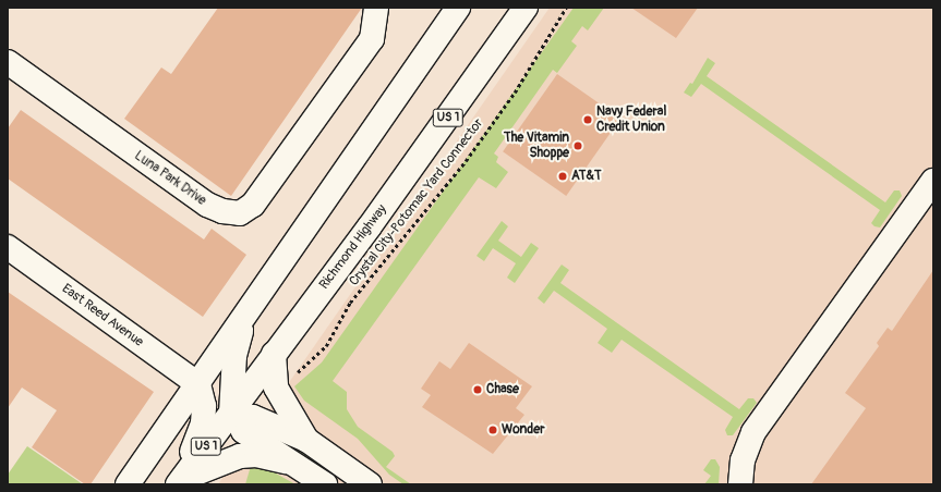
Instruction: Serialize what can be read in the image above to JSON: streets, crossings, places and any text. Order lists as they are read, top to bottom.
{
  "streets": {
    "main road": [
      "US 1",
      "Luna Park Drive",
      "Richmond Highway",
      "East Reed Avenue"
    ],
    "path": ["Crystal City-Potomac Yard Connector"]
  },
  "places": [
    "Navy Federal Credit Union",
    "The Vitamin Shoppe",
    "AT&T",
    "Chase",
    "Wonder"
  ]
}
